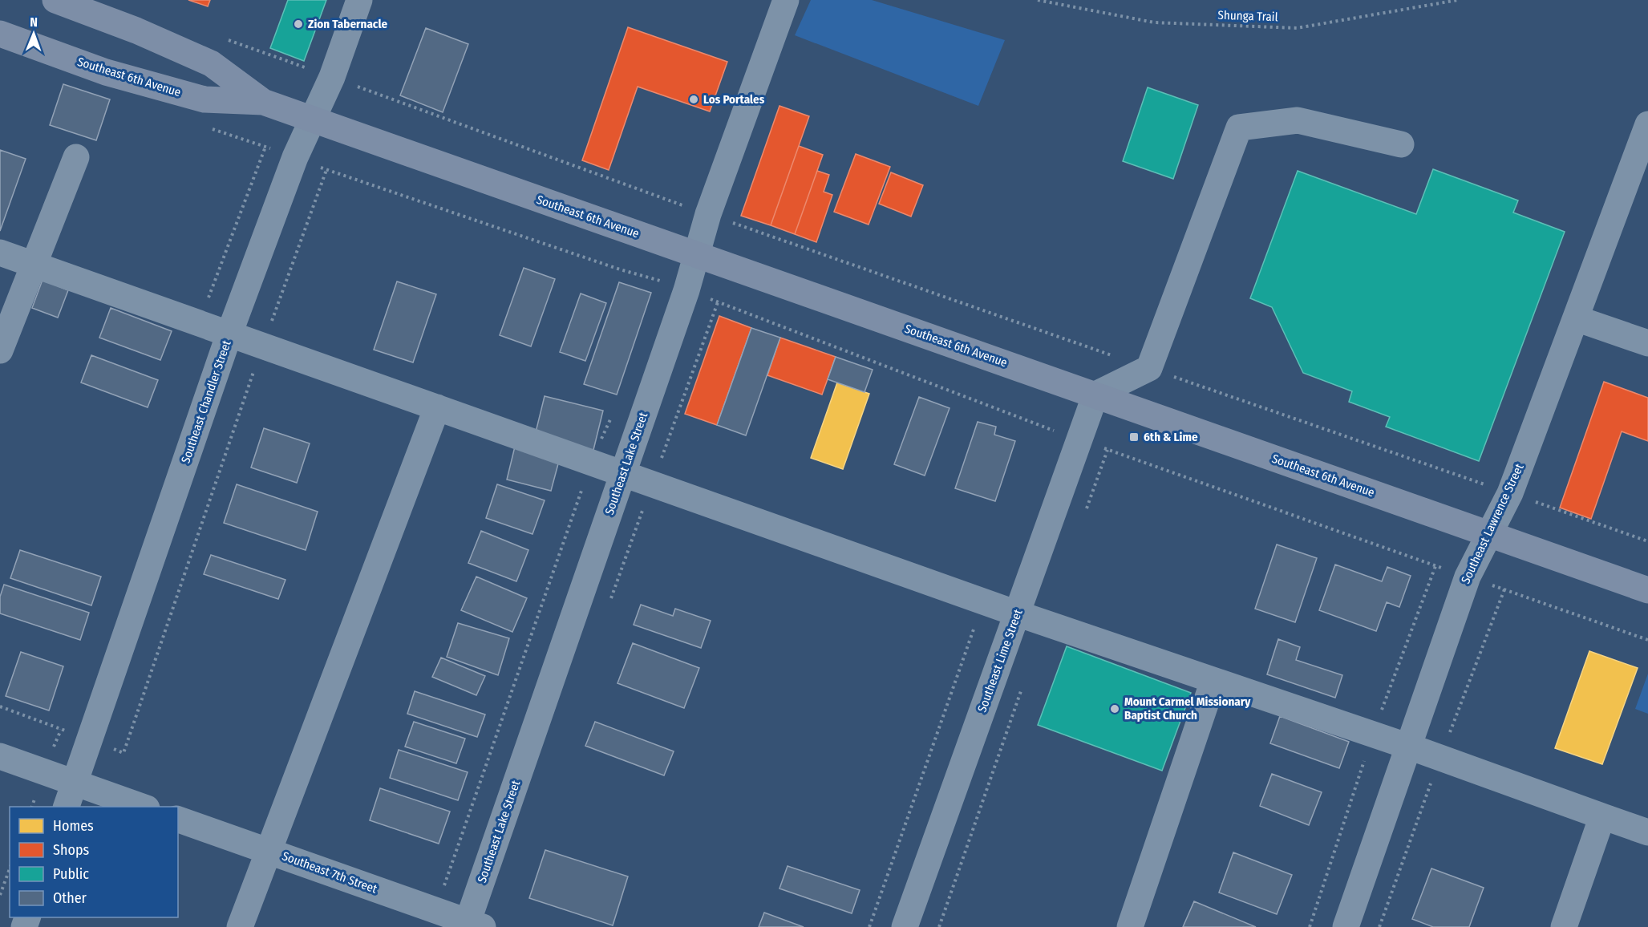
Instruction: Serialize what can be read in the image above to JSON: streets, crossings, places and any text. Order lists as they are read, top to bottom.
{
  "streets": {
    "main road": ["Southeast 6th Avenue"],
    "street": [
      "Southeast Chandler Street",
      "Southeast Lake Street",
      "Southeast Lawrence Street",
      "Southeast Lime Street",
      "Southeast 7th Street"
    ],
    "path": ["Shunga Trail"]
  },
  "crossings": [
    ["Southeast 6th Avenue", "Southeast Chandler Street"],
    ["Southeast 6th Avenue", "Southeast Lake Street"],
    ["Southeast 6th Avenue", "Southeast Lawrence Street"],
    ["Southeast 6th Avenue", "Southeast Lime Street"],
    ["Southeast Lake Street", "Southeast 7th Street"]
  ],
  "places": {
    "other": ["Zion Tabernacle", "Los Portales", "Mount Carmel Missionary Baptist Church"],
    "transit": ["6th & Lime"]
  },
  "legend": [
    "Homes",
    "Shops",
    "Public",
    "Other"
  ],
  "north": "top"
}
